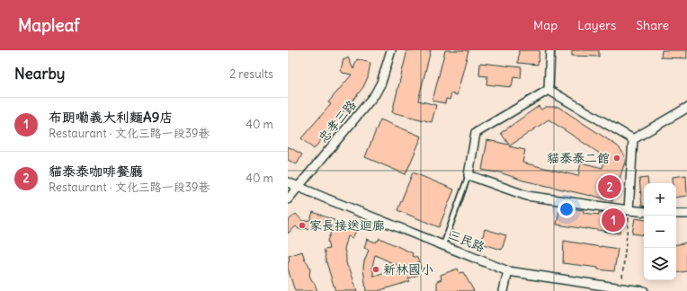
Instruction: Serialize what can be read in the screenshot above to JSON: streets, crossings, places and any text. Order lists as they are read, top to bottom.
{
  "streets": {
    "street": ["忠孝三路", "三民路"]
  },
  "crossings": [
    ["忠孝三路", "三民路"]
  ],
  "places": ["貓泰泰二館", "家長接送迴廊", "新林國小"],
  "page": {
    "header": "Mapleaf",
    "nav": ["Map", "Layers", "Share"],
    "heading": ["Nearby", "2 results"],
    "list": [
      {
        "mark": "1",
        "name": "布朗嘞義大利麵A9店",
        "note": "Restaurant · 文化三路一段39巷",
        "value": "40 m"
      },
      {
        "mark": "2",
        "name": "貓泰泰咖啡餐廳",
        "note": "Restaurant · 文化三路一段39巷",
        "value": "40 m"
      }
    ],
    "pins": ["2", "1"],
    "map_buttons": ["+", "−"]
  }
}
